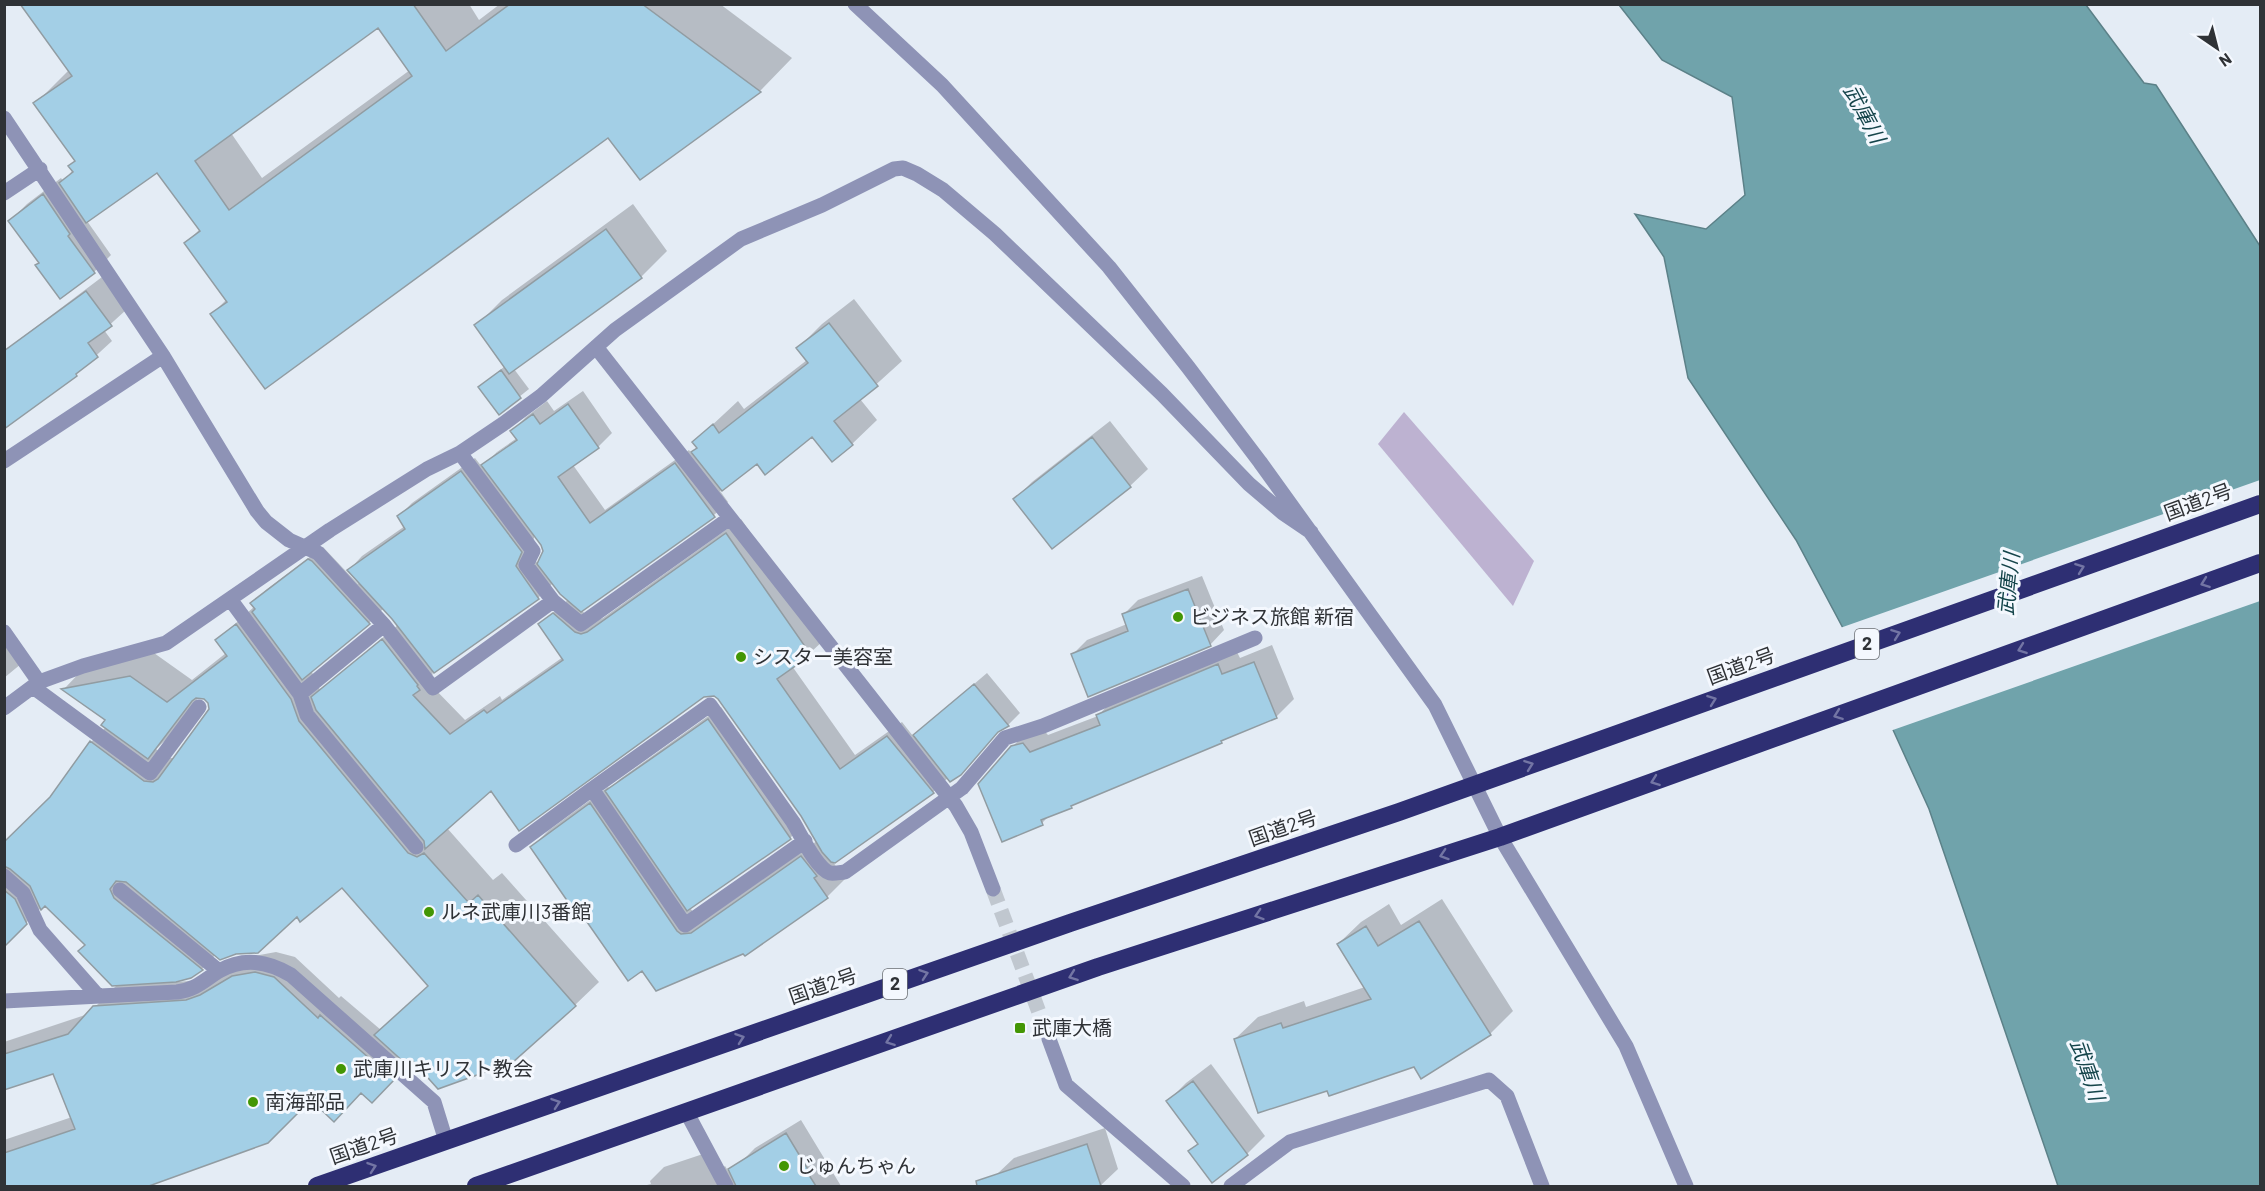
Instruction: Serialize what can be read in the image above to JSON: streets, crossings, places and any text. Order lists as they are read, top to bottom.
{
  "streets": {
    "highway": ["国道2号", "2"]
  },
  "water": ["武庫川"],
  "places": {
    "other": [
      "ビジネス旅館 新宿",
      "シスター美容室",
      "ルネ武庫川3番館",
      "武庫川キリスト教会",
      "南海部品",
      "じゅんちゃん"
    ],
    "transit": ["武庫大橋"]
  },
  "north": "bottom right"
}
